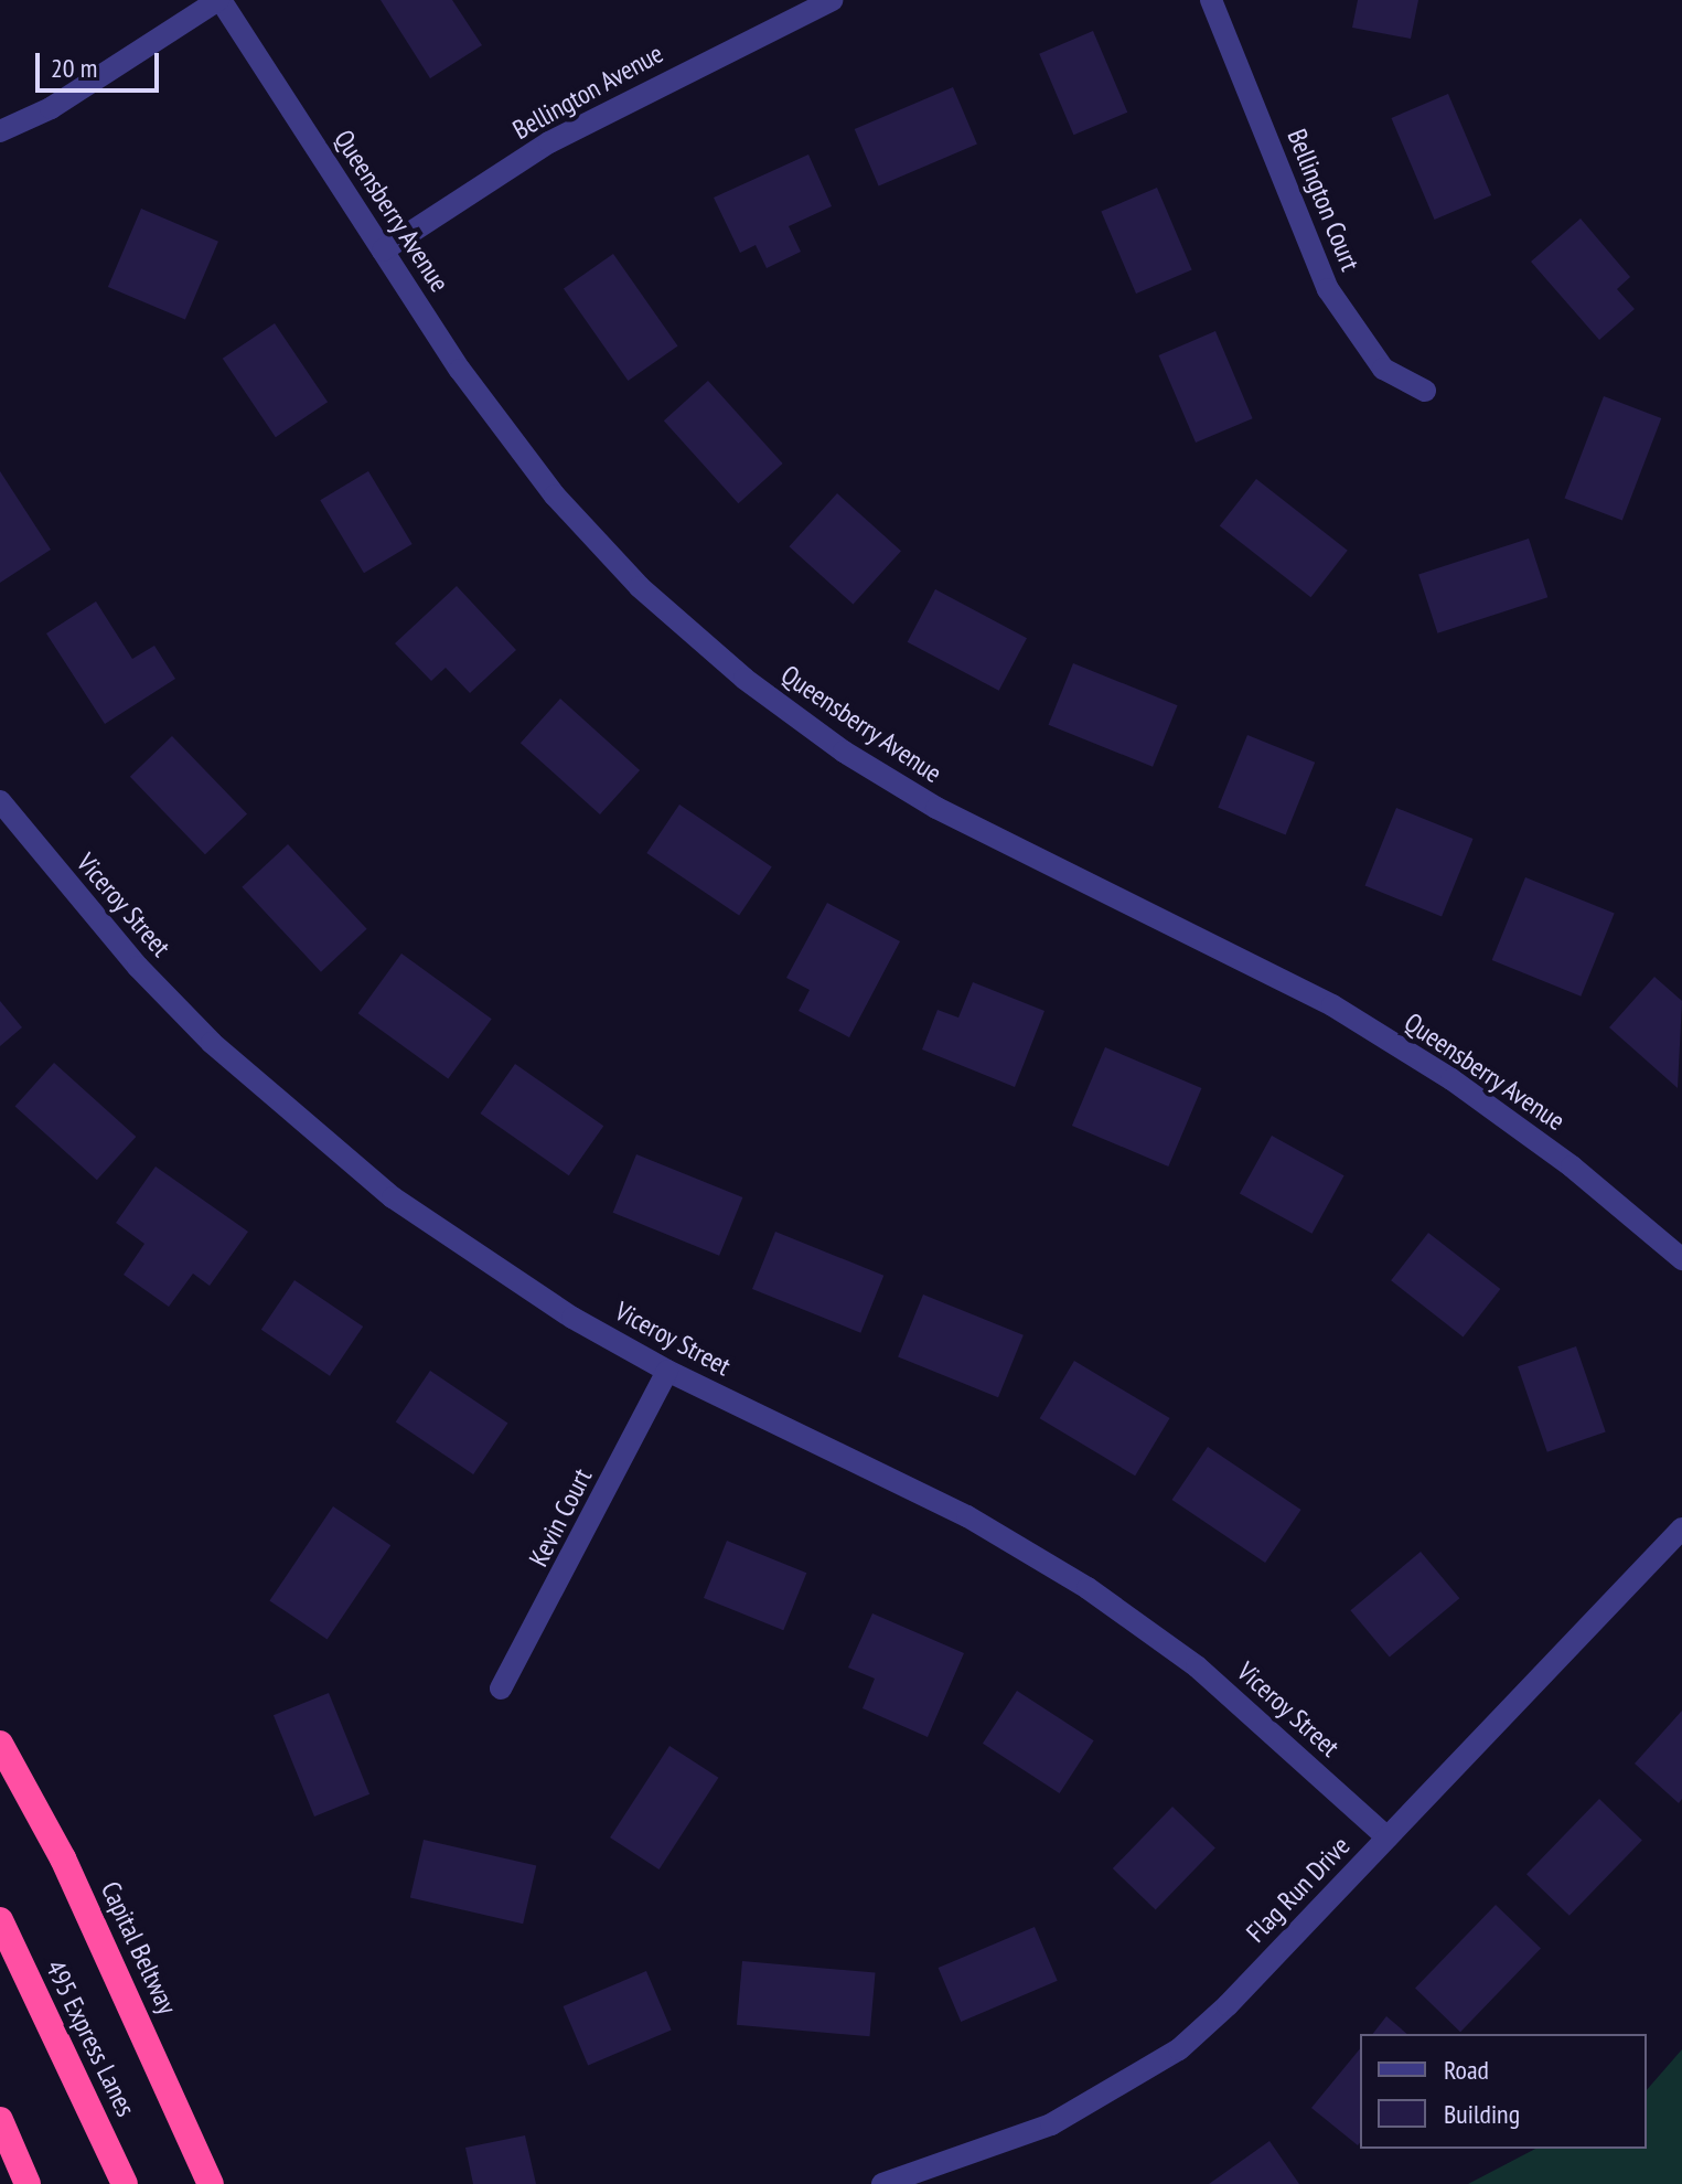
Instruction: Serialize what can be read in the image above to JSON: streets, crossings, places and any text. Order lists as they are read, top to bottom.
{
  "streets": {
    "highway": ["Capital Beltway", "495 Express Lanes"],
    "street": [
      "Bellington Avenue",
      "Bellington Court",
      "Queensberry Avenue",
      "Viceroy Street",
      "Kevin Court",
      "Flag Run Drive"
    ]
  },
  "crossings": [
    ["Bellington Avenue", "Queensberry Avenue"],
    ["Viceroy Street", "Kevin Court"],
    ["Viceroy Street", "Flag Run Drive"]
  ],
  "legend": ["Road", "Building"],
  "scale_bar": "20 m"
}
